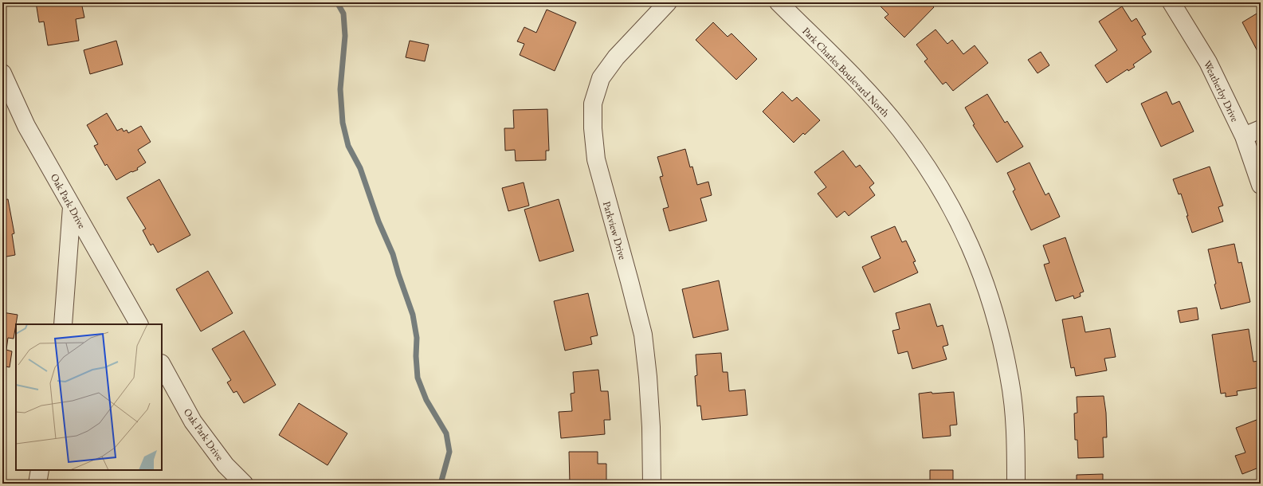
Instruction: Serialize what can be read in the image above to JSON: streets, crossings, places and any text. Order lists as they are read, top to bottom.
{
  "streets": {
    "street": [
      "Park Charles Boulevard North",
      "Weatherby Drive",
      "Oak Park Drive",
      "Parkview Drive"
    ]
  }
}
